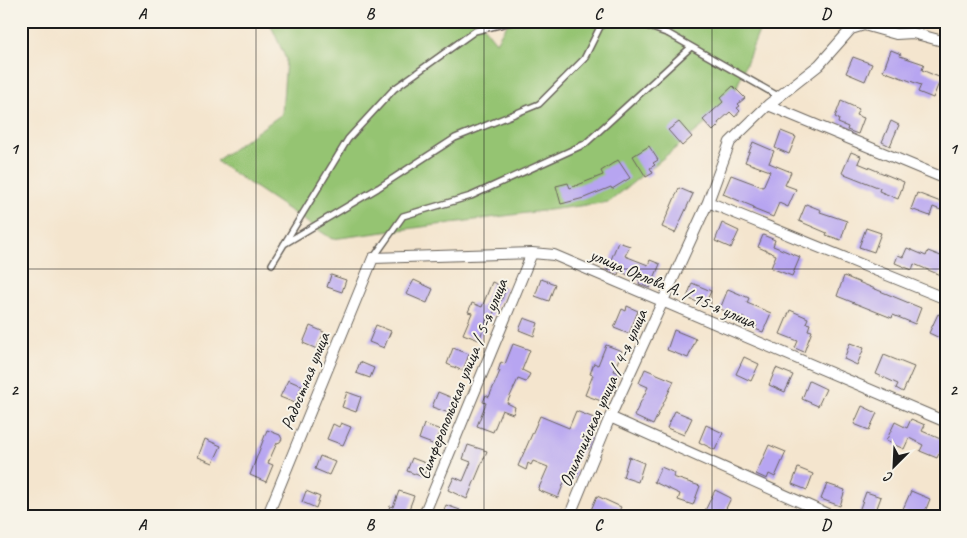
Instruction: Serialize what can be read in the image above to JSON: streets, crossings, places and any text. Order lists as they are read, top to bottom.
{
  "streets": {
    "street": [
      "улица Орлова А. / 15-я улица",
      "Симферопольская улица / 5-я улица",
      "Радостная улица",
      "Олимпийская улица / 4-я улица"
    ]
  },
  "crossings": [
    ["улица Орлова А. / 15-я улица", "Симферопольская улица / 5-я улица"],
    ["улица Орлова А. / 15-я улица", "Радостная улица"],
    ["улица Орлова А. / 15-я улица", "Олимпийская улица / 4-я улица"]
  ],
  "north": "bottom left",
  "grid": {
    "columns": [
      "A",
      "B",
      "C",
      "D"
    ],
    "rows": ["1", "2"]
  }
}
